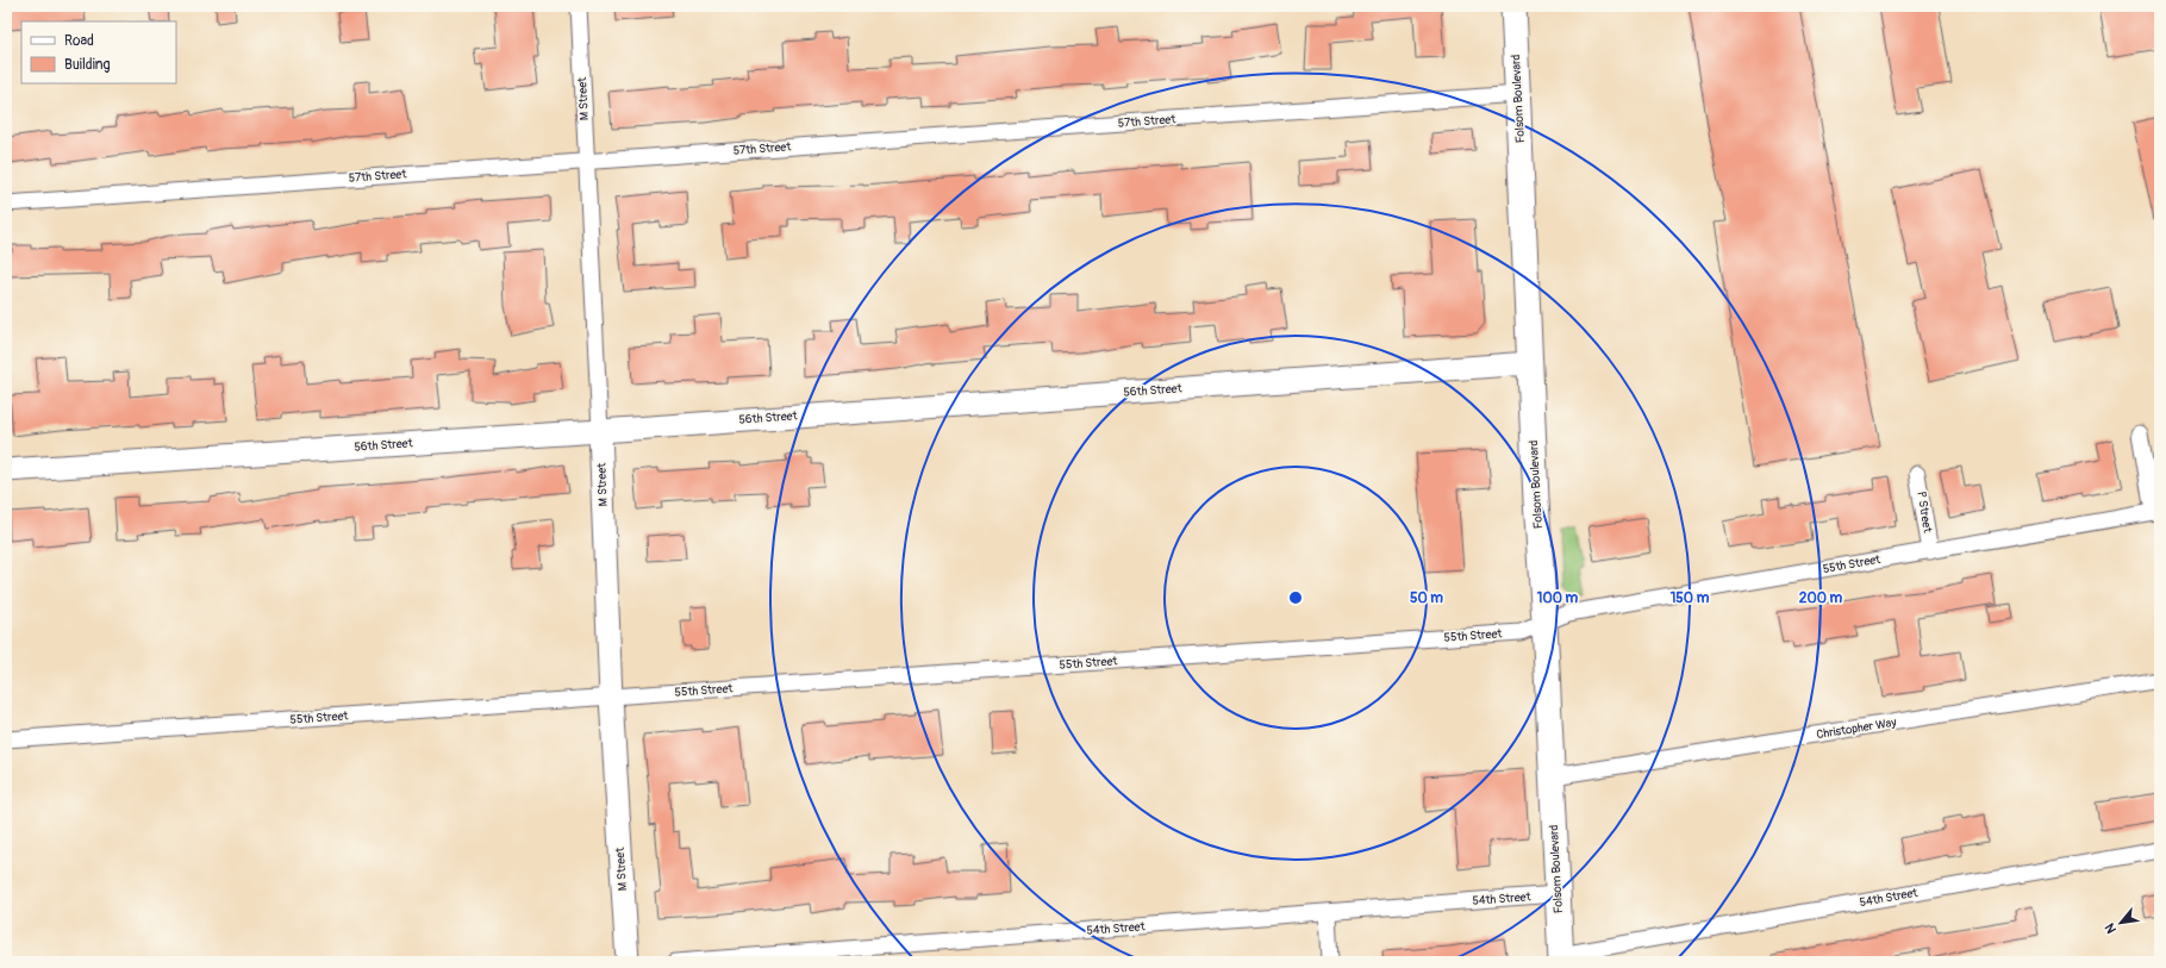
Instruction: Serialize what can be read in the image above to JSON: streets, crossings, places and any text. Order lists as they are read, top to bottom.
{
  "streets": {
    "main road": ["Folsom Boulevard"],
    "street": [
      "M Street",
      "57th Street",
      "56th Street",
      "P Street",
      "55th Street",
      "Christopher Way",
      "54th Street"
    ]
  },
  "crossings": [
    ["M Street", "57th Street"],
    ["M Street", "56th Street"],
    ["M Street", "55th Street"],
    ["Folsom Boulevard", "57th Street"],
    ["Folsom Boulevard", "56th Street"],
    ["Folsom Boulevard", "55th Street"],
    ["Folsom Boulevard", "Christopher Way"],
    ["Folsom Boulevard", "54th Street"],
    ["P Street", "55th Street"]
  ],
  "legend": ["Road", "Building"],
  "north": "bottom left",
  "rings": [
    "50 m",
    "100 m",
    "150 m",
    "200 m"
  ]
}
